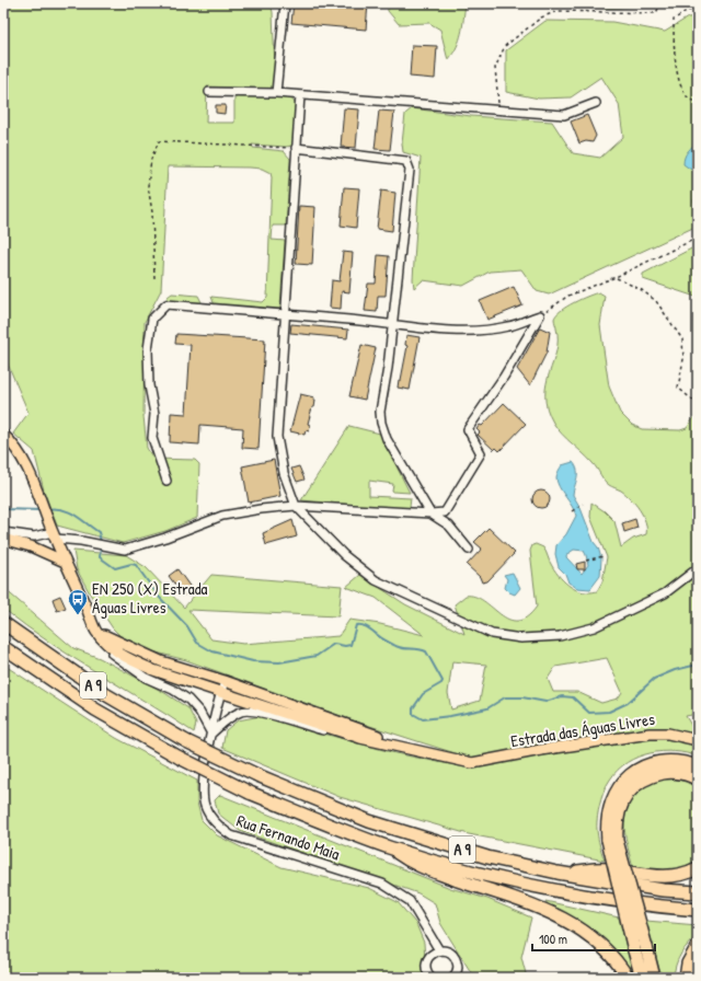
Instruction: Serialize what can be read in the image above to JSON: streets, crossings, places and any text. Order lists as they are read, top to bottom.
{
  "streets": {
    "highway": ["A 9"],
    "main road": ["Estrada das Águas Livres"],
    "street": ["Rua Fernando Maia"]
  },
  "places": {
    "bus stop": ["EN 250 (X) Estrada Águas Livres"]
  },
  "scale_bar": "100 m"
}
